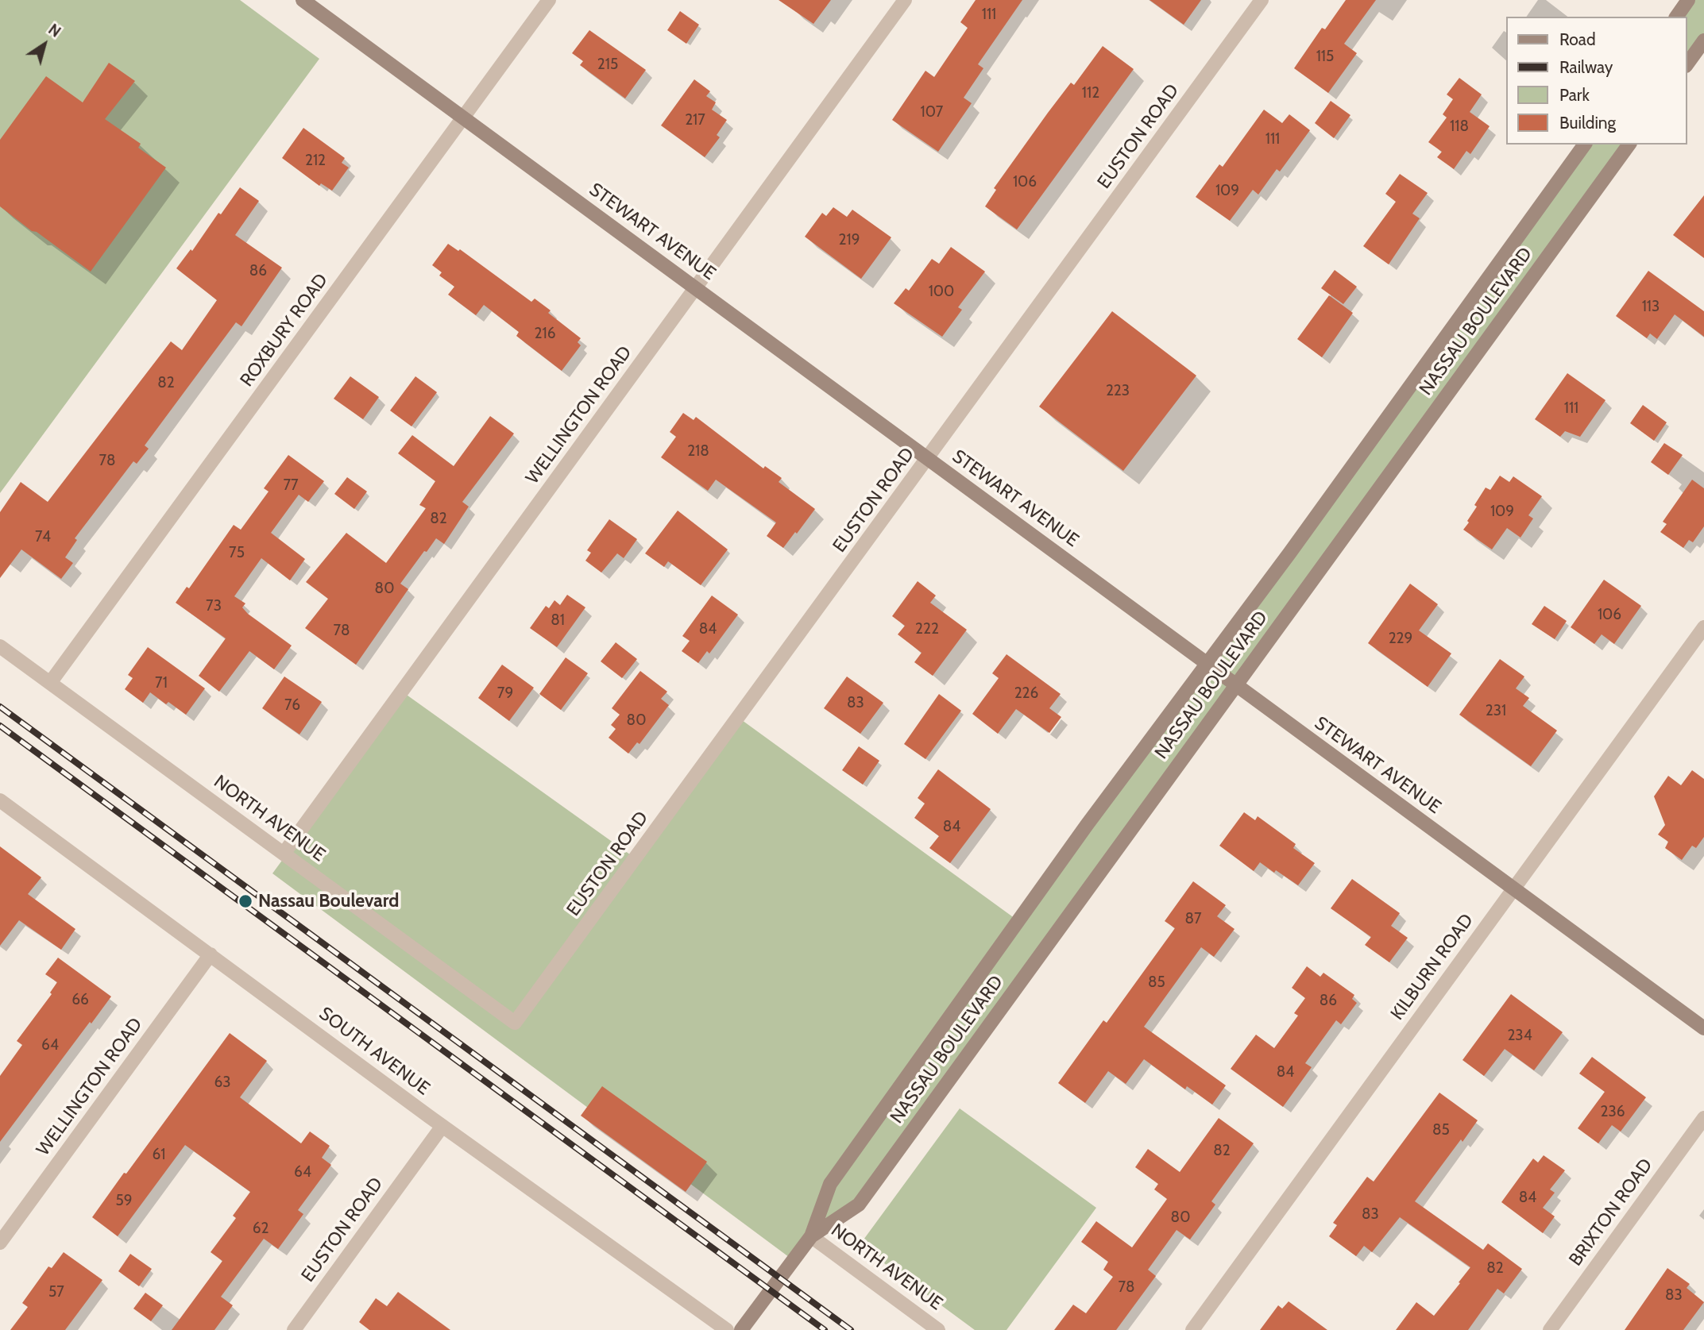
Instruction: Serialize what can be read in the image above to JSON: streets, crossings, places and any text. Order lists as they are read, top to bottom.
{
  "streets": {
    "main road": ["STEWART AVENUE", "NASSAU BOULEVARD"],
    "street": [
      "EUSTON ROAD",
      "ROXBURY ROAD",
      "WELLINGTON ROAD",
      "NORTH AVENUE",
      "KILBURN ROAD",
      "SOUTH AVENUE",
      "BRIXTON ROAD"
    ]
  },
  "crossings": [
    ["EUSTON ROAD", "STEWART AVENUE"],
    ["EUSTON ROAD", "NORTH AVENUE"],
    ["EUSTON ROAD", "SOUTH AVENUE"],
    ["STEWART AVENUE", "NASSAU BOULEVARD"],
    ["STEWART AVENUE", "ROXBURY ROAD"],
    ["STEWART AVENUE", "WELLINGTON ROAD"],
    ["STEWART AVENUE", "KILBURN ROAD"],
    ["NASSAU BOULEVARD", "NORTH AVENUE"],
    ["ROXBURY ROAD", "NORTH AVENUE"],
    ["WELLINGTON ROAD", "NORTH AVENUE"],
    ["WELLINGTON ROAD", "SOUTH AVENUE"]
  ],
  "places": ["Nassau Boulevard"],
  "house_numbers": [
    "111",
    "115",
    "215",
    "112",
    "107",
    "217",
    "118",
    "111",
    "212",
    "106",
    "109",
    "219",
    "86",
    "100",
    "113",
    "216",
    "82",
    "223",
    "111",
    "218",
    "78",
    "77",
    "109",
    "82",
    "74",
    "75",
    "80",
    "73",
    "106",
    "81",
    "84",
    "222",
    "78",
    "229",
    "71",
    "79",
    "226",
    "83",
    "76",
    "231",
    "80",
    "84",
    "87",
    "85",
    "66",
    "86",
    "234",
    "64",
    "84",
    "63",
    "236",
    "85",
    "82",
    "61",
    "64",
    "84",
    "59",
    "83",
    "80",
    "62",
    "82",
    "78",
    "57",
    "83"
  ],
  "legend": [
    "Road",
    "Railway",
    "Park",
    "Building"
  ],
  "north": "top right"
}
